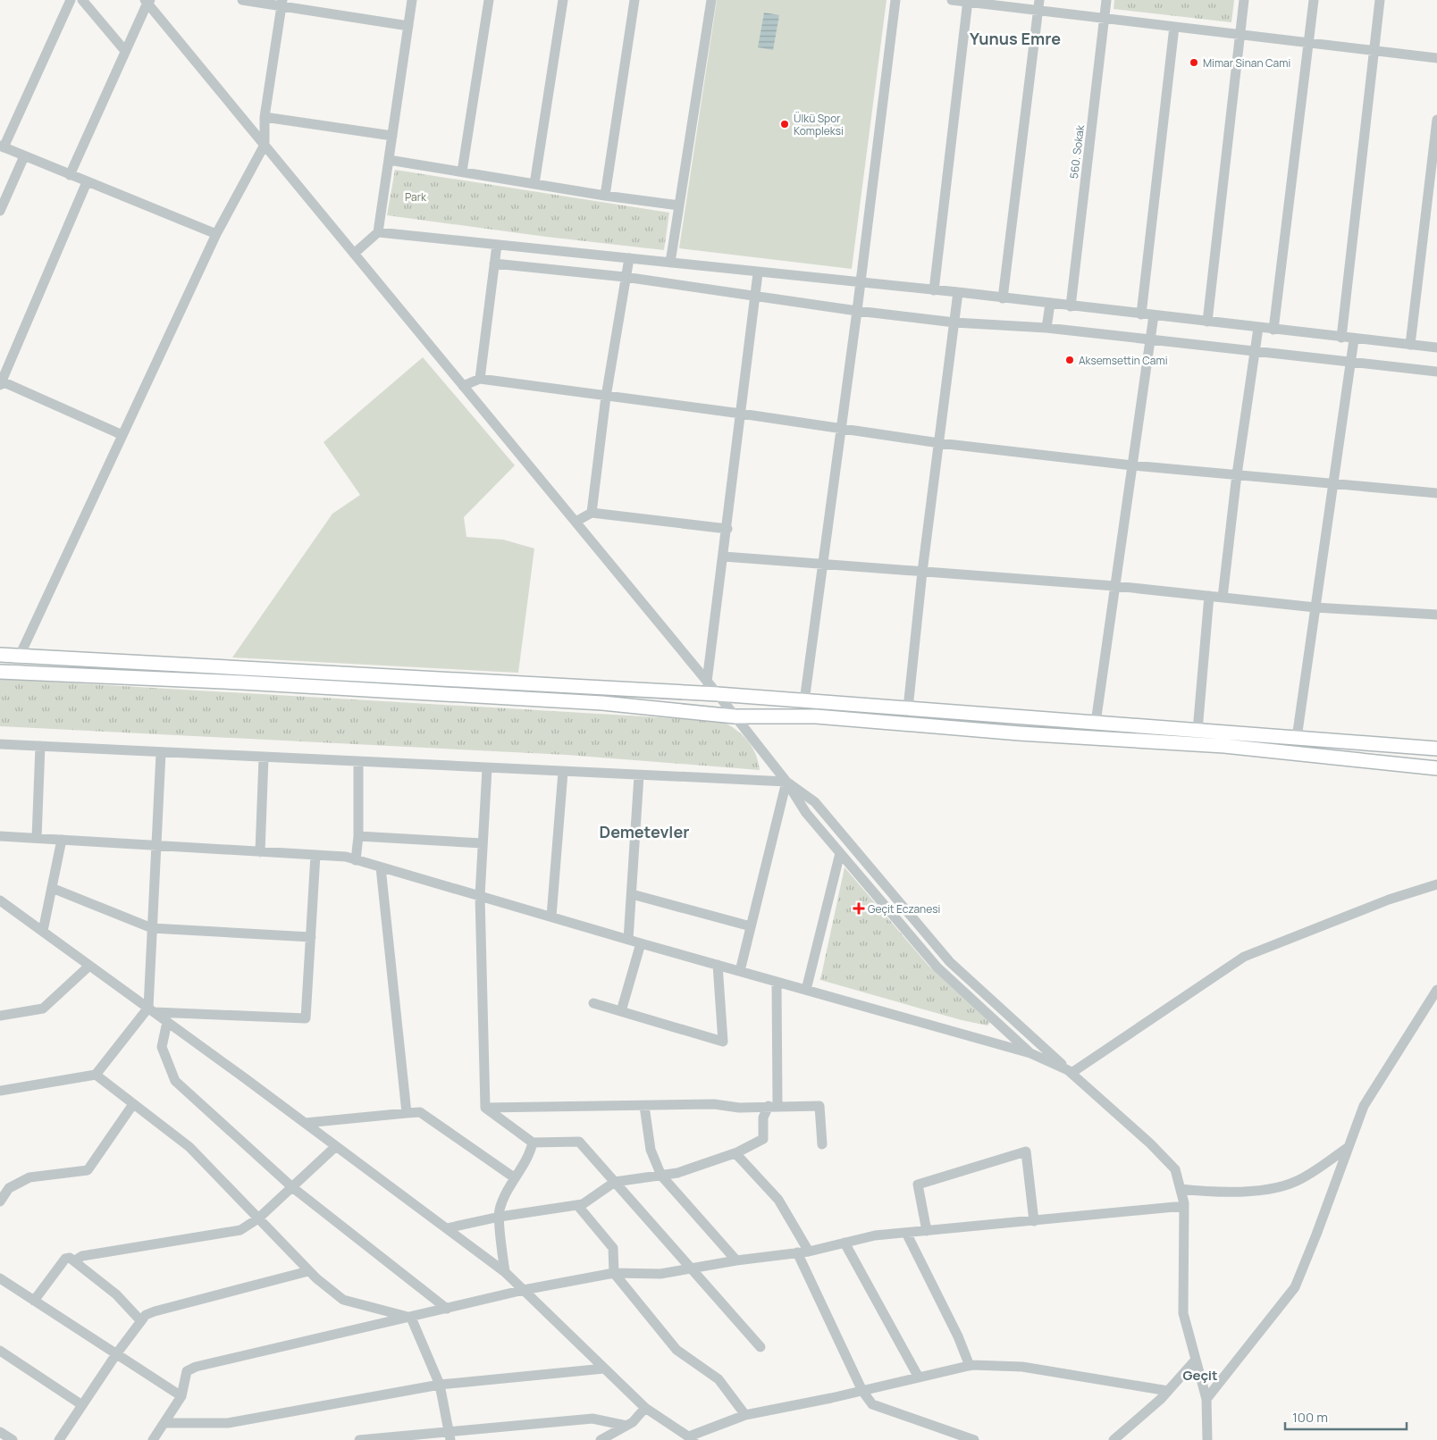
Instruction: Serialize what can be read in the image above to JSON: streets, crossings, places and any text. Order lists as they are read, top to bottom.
{
  "streets": {
    "street": ["560. Sokak"]
  },
  "districts": ["Yunus Emre", "Demetevler", "Geçit"],
  "parks": ["Park"],
  "places": {
    "other": ["Mimar Sinan Cami", "Ülkü Spor Kompleksi", "Aksemsettin Cami"],
    "health": ["Geçit Eczanesi"]
  },
  "scale_bar": "100 m"
}
